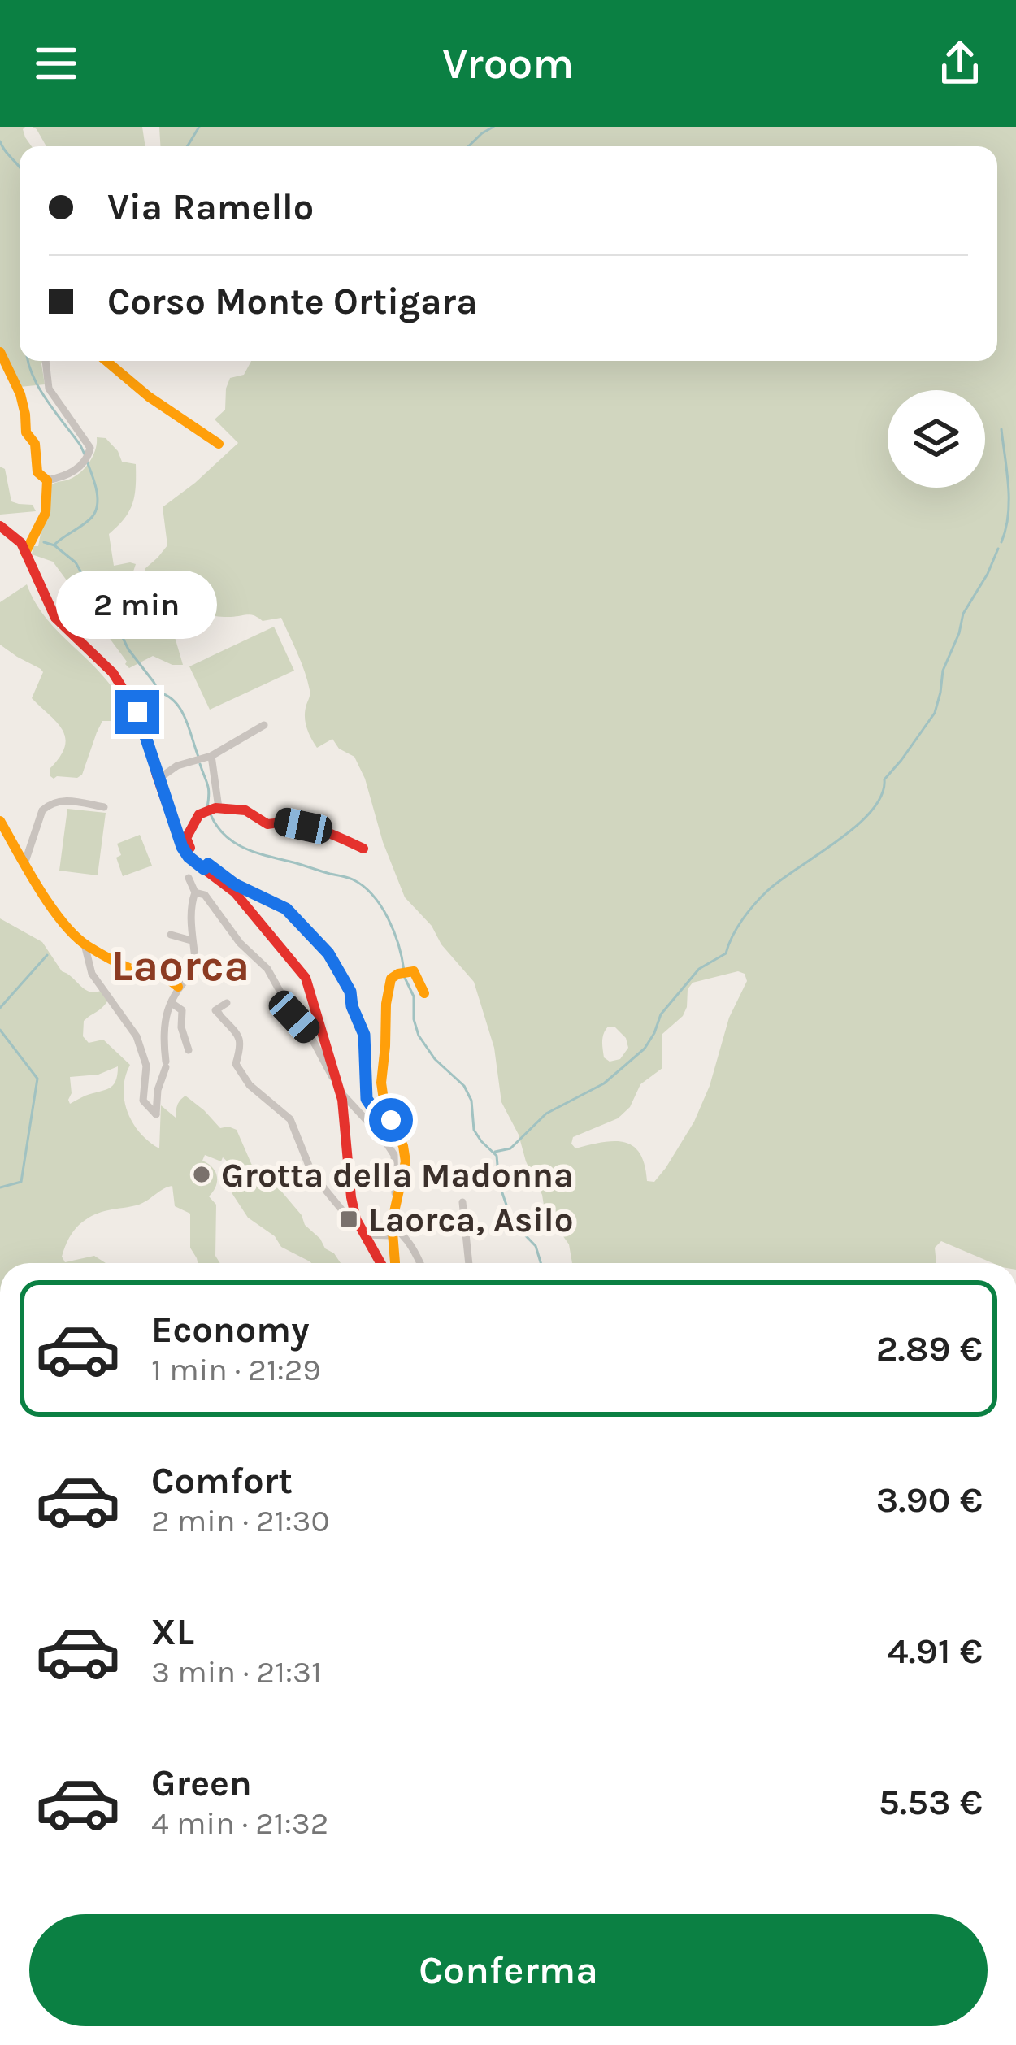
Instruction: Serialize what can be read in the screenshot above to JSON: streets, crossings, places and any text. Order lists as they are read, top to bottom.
{
  "districts": ["Laorca"],
  "places": {
    "other": ["Grotta della Madonna"],
    "transit": ["Laorca, Asilo"]
  },
  "page": {
    "header": "Vroom",
    "banner": ["Via Ramello", "Corso Monte Ortigara"],
    "bubble": "2 min",
    "list": [
      {
        "name": "Economy",
        "note": "1 min · 21:29",
        "value": "2.89 €"
      },
      {
        "name": "Comfort",
        "note": "2 min · 21:30",
        "value": "3.90 €"
      },
      {
        "name": "XL",
        "note": "3 min · 21:31",
        "value": "4.91 €"
      },
      {
        "name": "Green",
        "note": "4 min · 21:32",
        "value": "5.53 €"
      }
    ],
    "buttons": "Conferma"
  }
}
